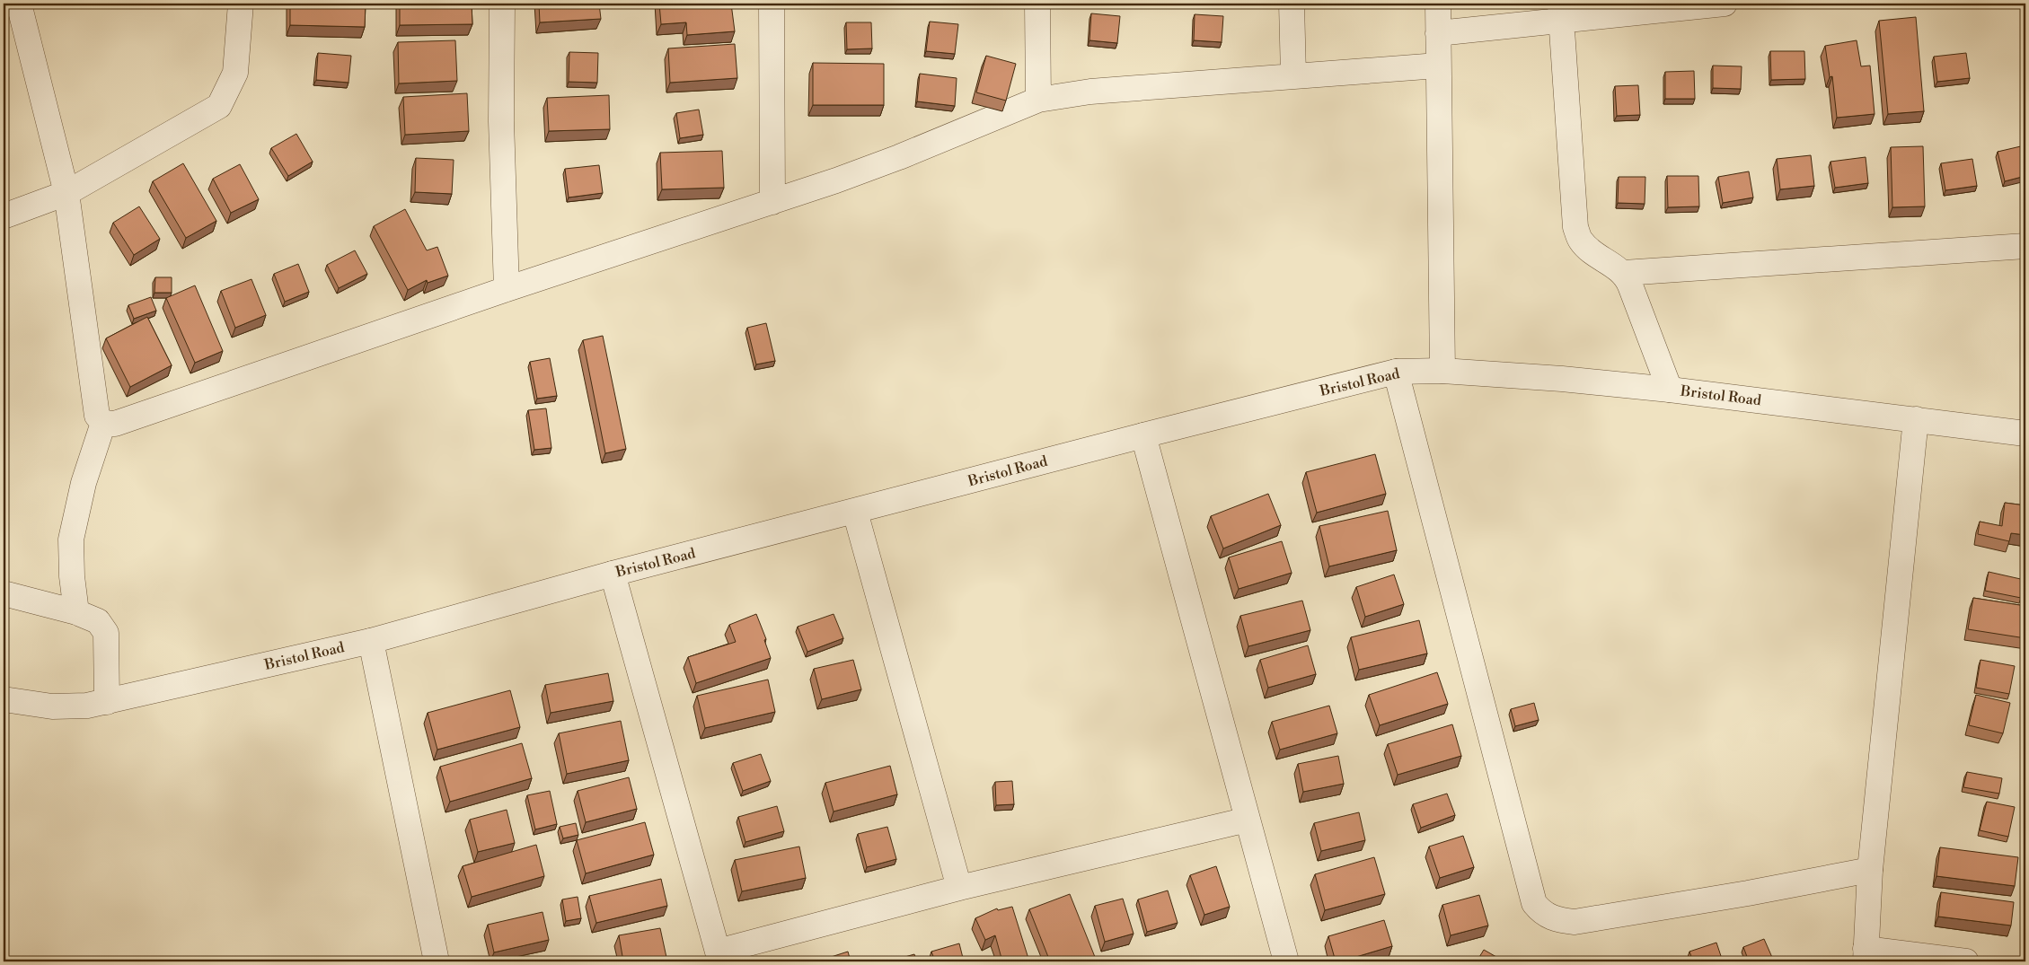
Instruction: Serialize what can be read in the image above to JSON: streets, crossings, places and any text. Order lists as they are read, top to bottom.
{
  "streets": {
    "street": ["Bristol Road"]
  }
}
